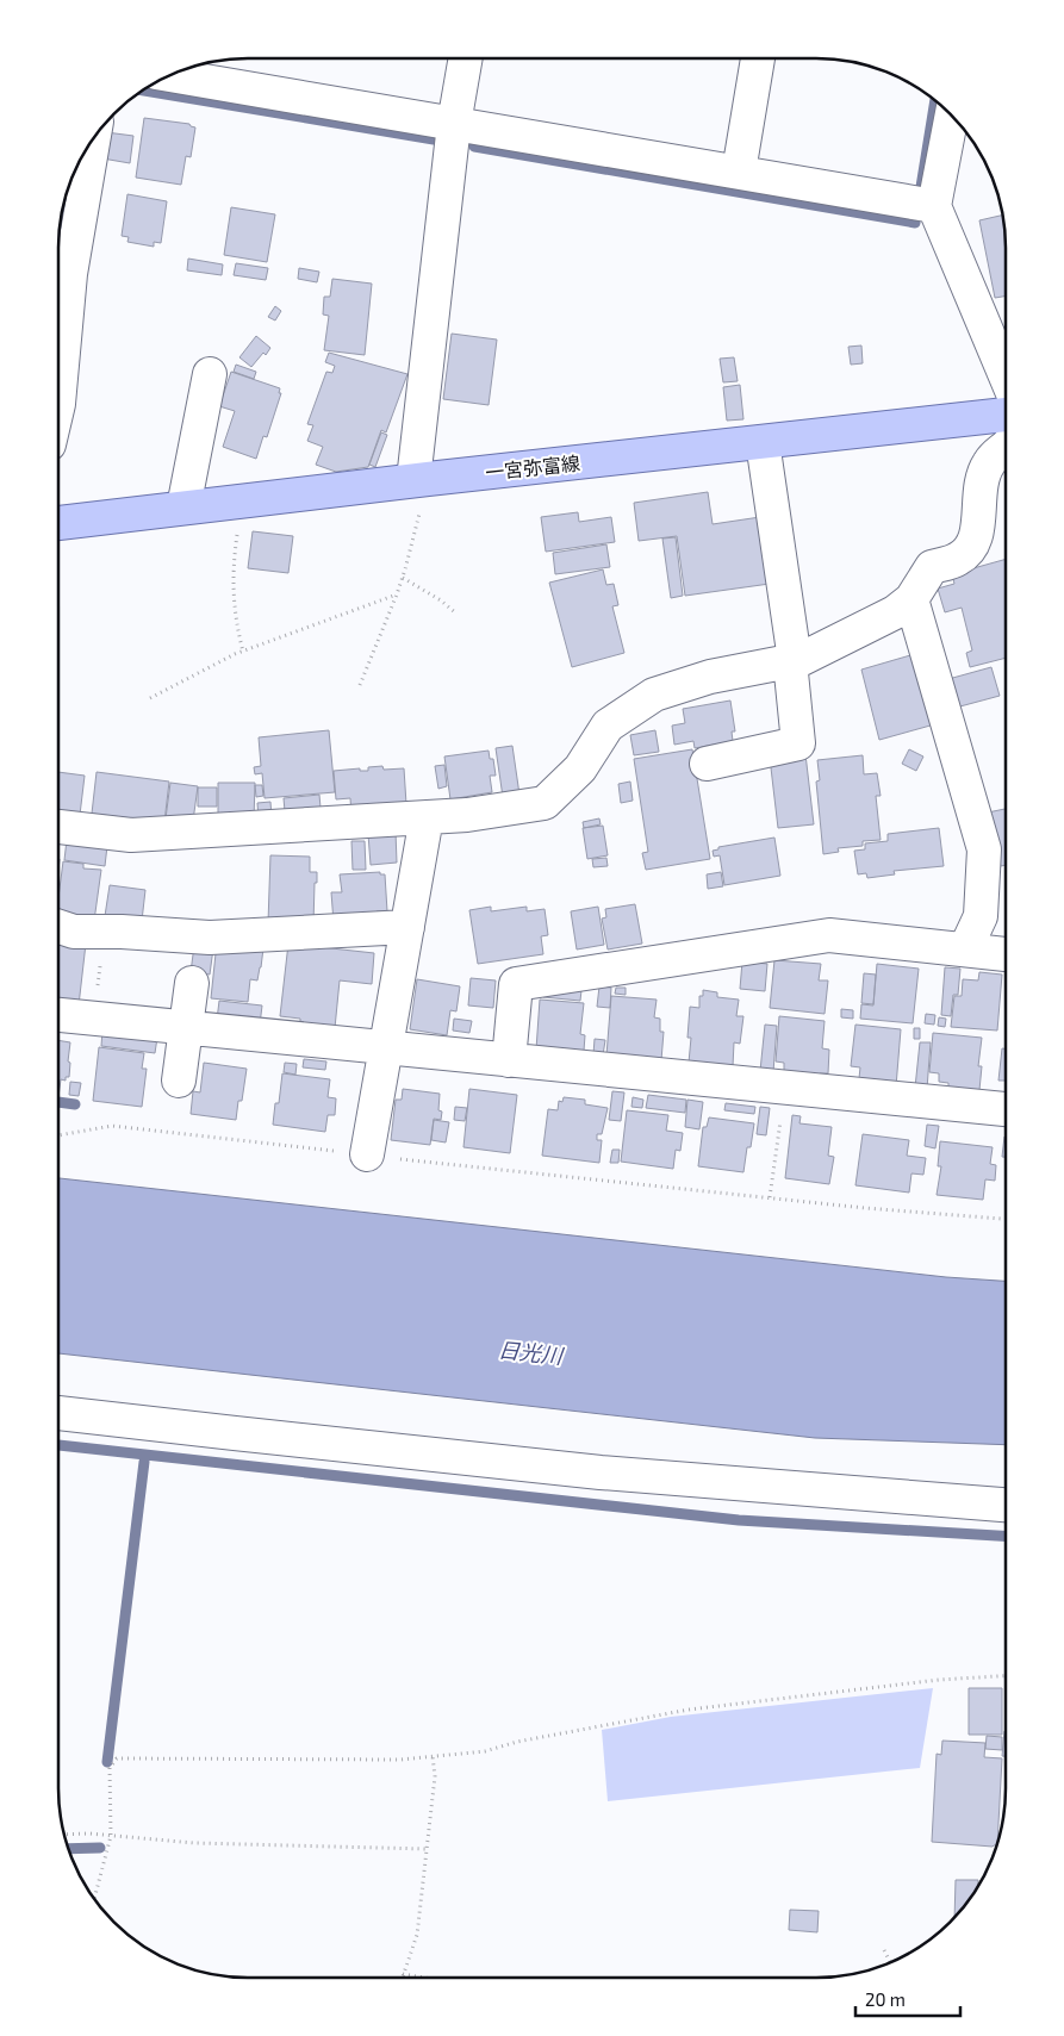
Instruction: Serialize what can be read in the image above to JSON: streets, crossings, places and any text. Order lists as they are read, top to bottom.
{
  "streets": {
    "main road": ["一宮弥富線"]
  },
  "water": ["日光川"],
  "scale_bar": "20 m"
}
